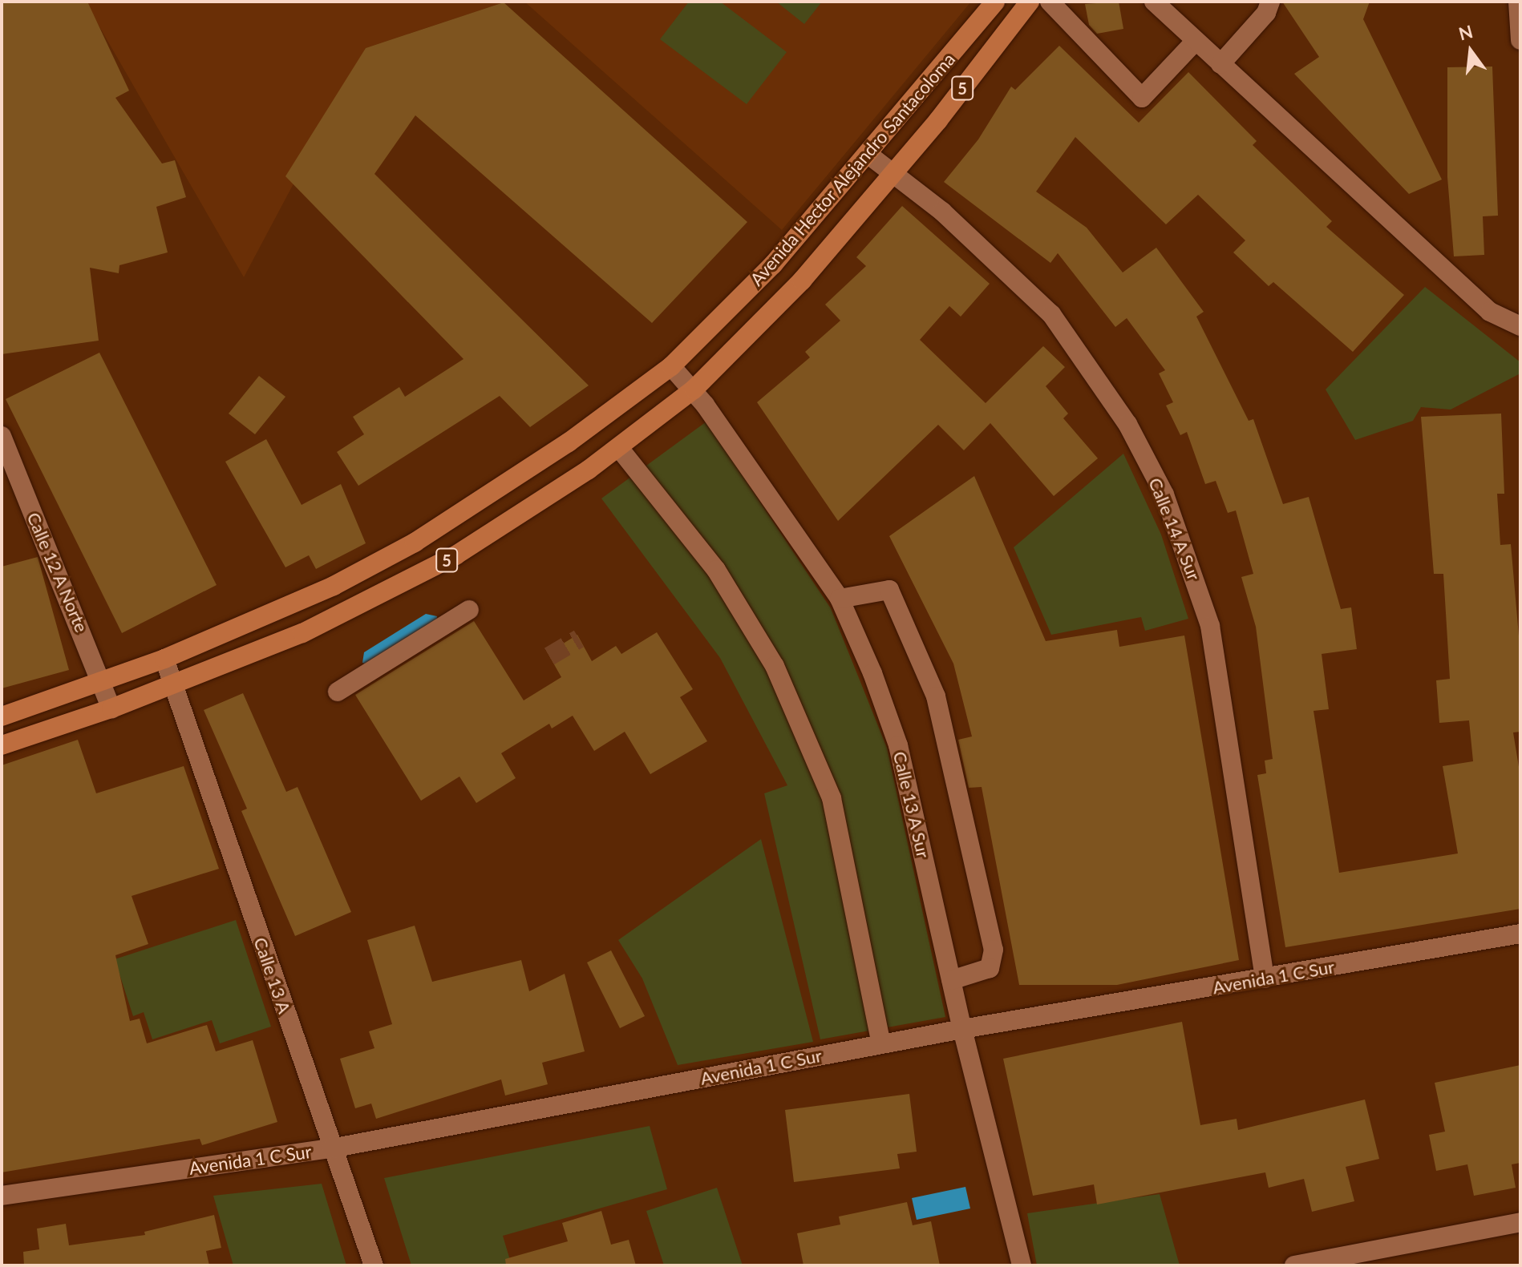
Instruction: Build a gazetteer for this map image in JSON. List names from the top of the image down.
{
  "streets": {
    "main road": ["5", "Avenida Hector Alejandro Santacoloma"],
    "street": [
      "Calle 14 A Sur",
      "Calle 12 A Norte",
      "Calle 13 A Sur",
      "Calle 13 A",
      "Avenida 1 C Sur"
    ]
  },
  "crossings": [
    ["Avenida Hector Alejandro Santacoloma", "Calle 14 A Sur"],
    ["Avenida Hector Alejandro Santacoloma", "Calle 12 A Norte"],
    ["Avenida Hector Alejandro Santacoloma", "Calle 13 A Sur"],
    ["Avenida Hector Alejandro Santacoloma", "Calle 13 A"],
    ["Calle 14 A Sur", "Avenida 1 C Sur"],
    ["Calle 13 A Sur", "Avenida 1 C Sur"],
    ["Calle 13 A", "Avenida 1 C Sur"]
  ],
  "north": "top"
}
